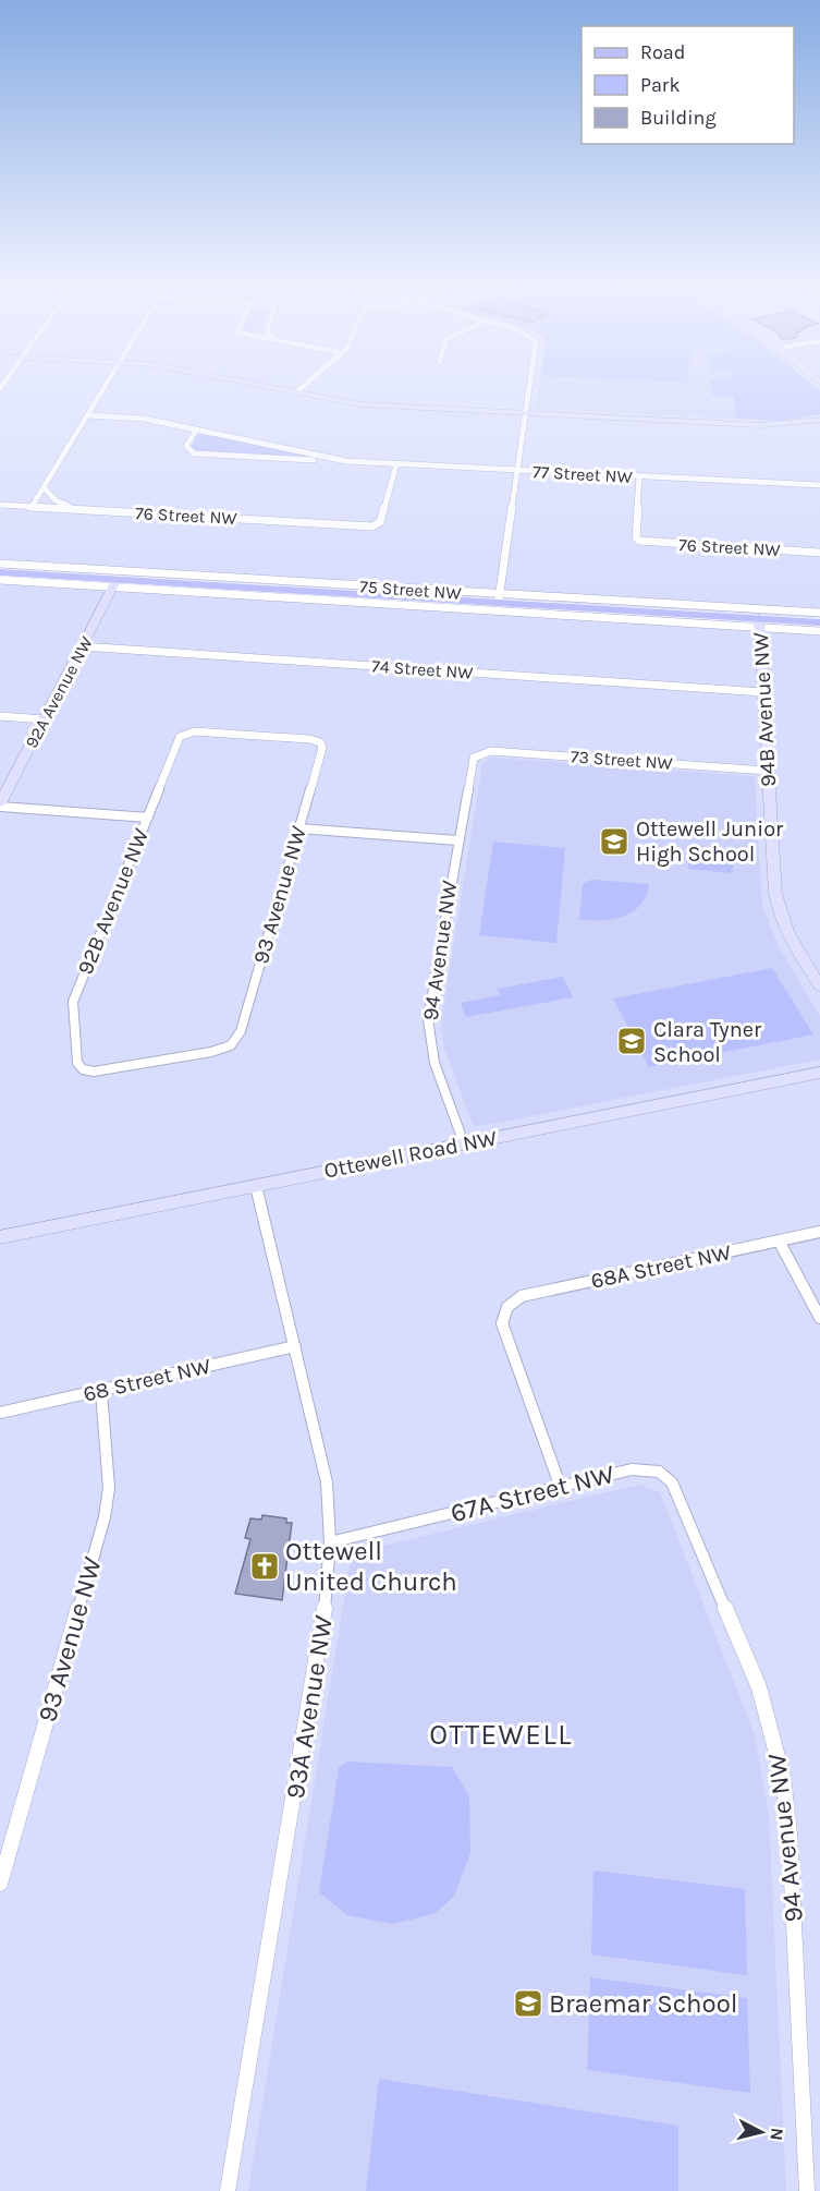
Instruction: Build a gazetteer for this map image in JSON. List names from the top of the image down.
{
  "streets": {
    "main road": ["75 Street NW"],
    "street": [
      "77 Street NW",
      "76 Street NW",
      "74 Street NW",
      "92A Avenue NW",
      "94B Avenue NW",
      "73 Street NW",
      "93 Avenue NW",
      "92B Avenue NW",
      "94 Avenue NW",
      "Ottewell Road NW",
      "68A Street NW",
      "68 Street NW",
      "67A Street NW",
      "93A Avenue NW"
    ]
  },
  "crossings": [
    ["77 Street NW", "76 Street NW"],
    ["75 Street NW", "92A Avenue NW"],
    ["75 Street NW", "94B Avenue NW"],
    ["74 Street NW", "92A Avenue NW"],
    ["74 Street NW", "94B Avenue NW"],
    ["94B Avenue NW", "73 Street NW"],
    ["73 Street NW", "94 Avenue NW"],
    ["93 Avenue NW", "92B Avenue NW"],
    ["93 Avenue NW", "68 Street NW"],
    ["94 Avenue NW", "Ottewell Road NW"],
    ["94 Avenue NW", "67A Street NW"],
    ["Ottewell Road NW", "93A Avenue NW"],
    ["68A Street NW", "67A Street NW"],
    ["68 Street NW", "93A Avenue NW"],
    ["67A Street NW", "93A Avenue NW"]
  ],
  "districts": ["OTTEWELL"],
  "places": {
    "school or university": ["Ottewell Junior High School", "Clara Tyner School", "Braemar School"],
    "church": ["Ottewell United Church"]
  },
  "legend": ["Road", "Park", "Building"],
  "north": "right"
}
